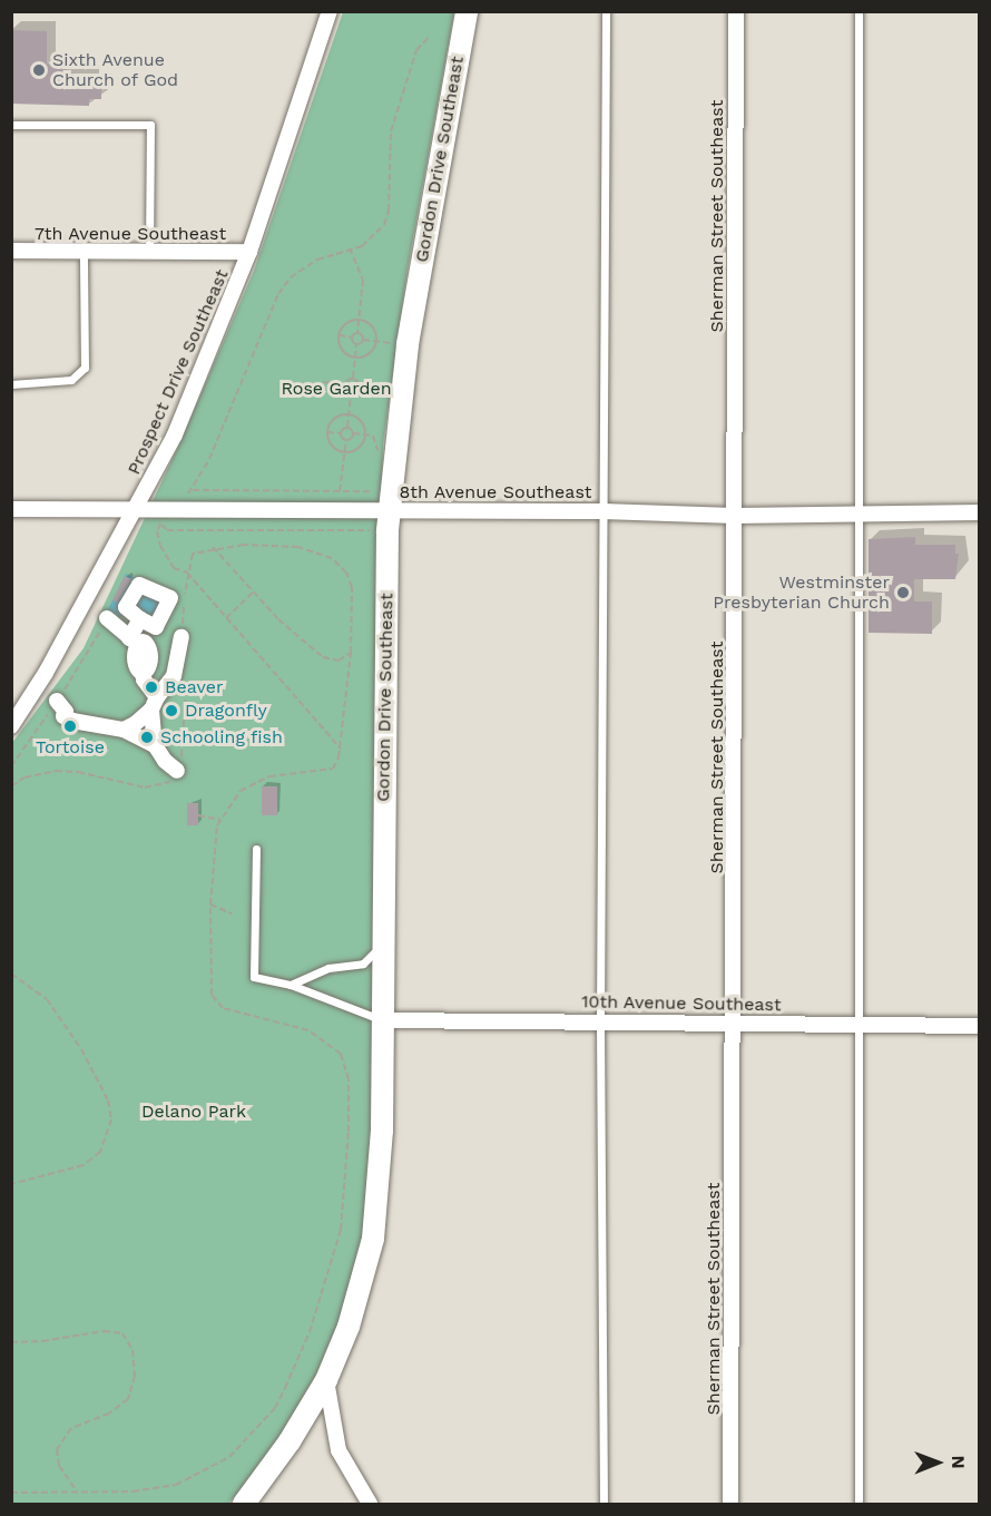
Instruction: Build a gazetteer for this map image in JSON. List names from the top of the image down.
{
  "streets": {
    "street": [
      "Gordon Drive Southeast",
      "Sherman Street Southeast",
      "7th Avenue Southeast",
      "Prospect Drive Southeast",
      "8th Avenue Southeast",
      "10th Avenue Southeast"
    ]
  },
  "crossings": [
    ["Gordon Drive Southeast", "8th Avenue Southeast"],
    ["Gordon Drive Southeast", "10th Avenue Southeast"],
    ["Sherman Street Southeast", "8th Avenue Southeast"],
    ["Sherman Street Southeast", "10th Avenue Southeast"],
    ["7th Avenue Southeast", "Prospect Drive Southeast"],
    ["Prospect Drive Southeast", "8th Avenue Southeast"]
  ],
  "parks": ["Rose Garden", "Delano Park"],
  "places": [
    "Sixth Avenue Church of God",
    "Westminster Presbyterian Church",
    "Beaver",
    "Dragonfly",
    "Tortoise",
    "Schooling fish"
  ],
  "north": "right"
}
